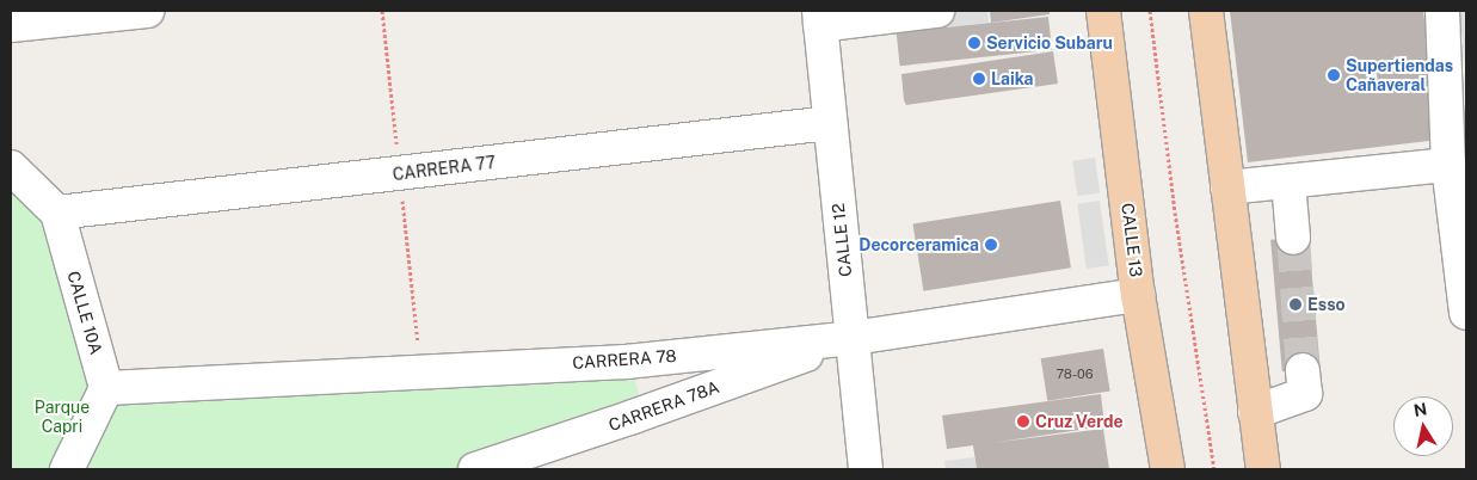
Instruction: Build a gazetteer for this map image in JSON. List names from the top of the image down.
{
  "streets": {
    "main road": ["CALLE 13"],
    "street": [
      "CARRERA 77",
      "CALLE 12",
      "CALLE 10A",
      "CARRERA 78",
      "CARRERA 78A"
    ]
  },
  "crossings": [
    ["CARRERA 77", "CALLE 12"],
    ["CARRERA 77", "CALLE 10A"],
    ["CALLE 12", "CARRERA 78"],
    ["CALLE 12", "CARRERA 78A"],
    ["CALLE 13", "CARRERA 78"],
    ["CALLE 10A", "CARRERA 78"],
    ["CARRERA 78", "CARRERA 78A"]
  ],
  "parks": ["Parque Capri"],
  "places": [
    "Servicio Subaru",
    "Supertiendas Cañaveral",
    "Laika",
    "Decorceramica",
    "Esso",
    "Cruz Verde"
  ],
  "house_numbers": ["78-06"],
  "north": "top"
}
